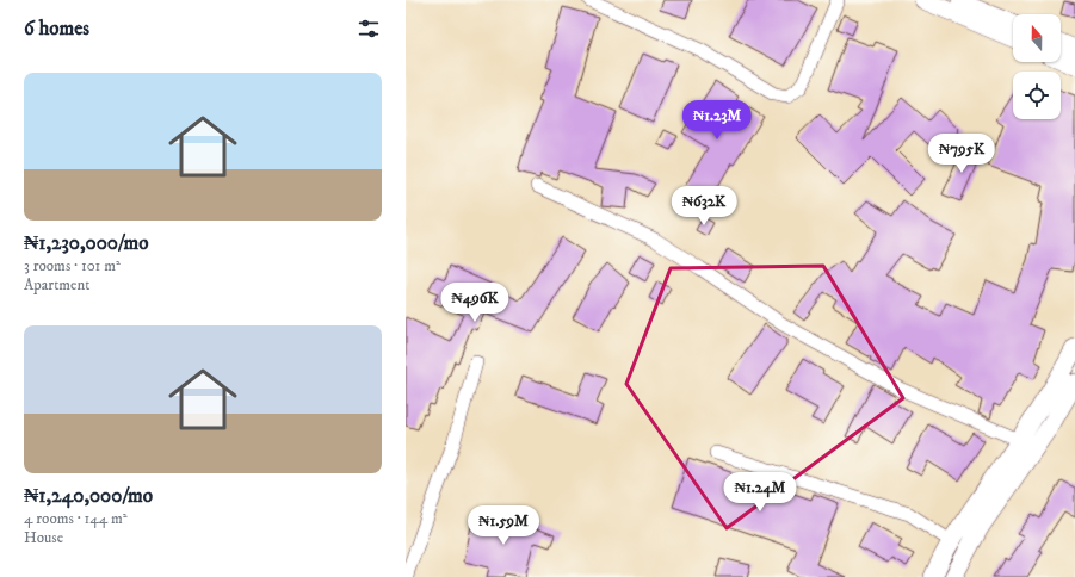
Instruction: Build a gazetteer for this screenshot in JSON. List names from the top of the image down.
{
  "north": "top",
  "page": {
    "heading": "6 homes",
    "list": [
      {
        "name": "₦1,230,000/mo",
        "note": "3 rooms · 101 m² · Apartment"
      },
      {
        "name": "₦1,240,000/mo",
        "note": "4 rooms · 144 m² · House"
      }
    ],
    "price": [
      "₦1.23M",
      "₦795K",
      "₦632K",
      "₦496K",
      "₦1.24M",
      "₦1.59M"
    ]
  }
}
